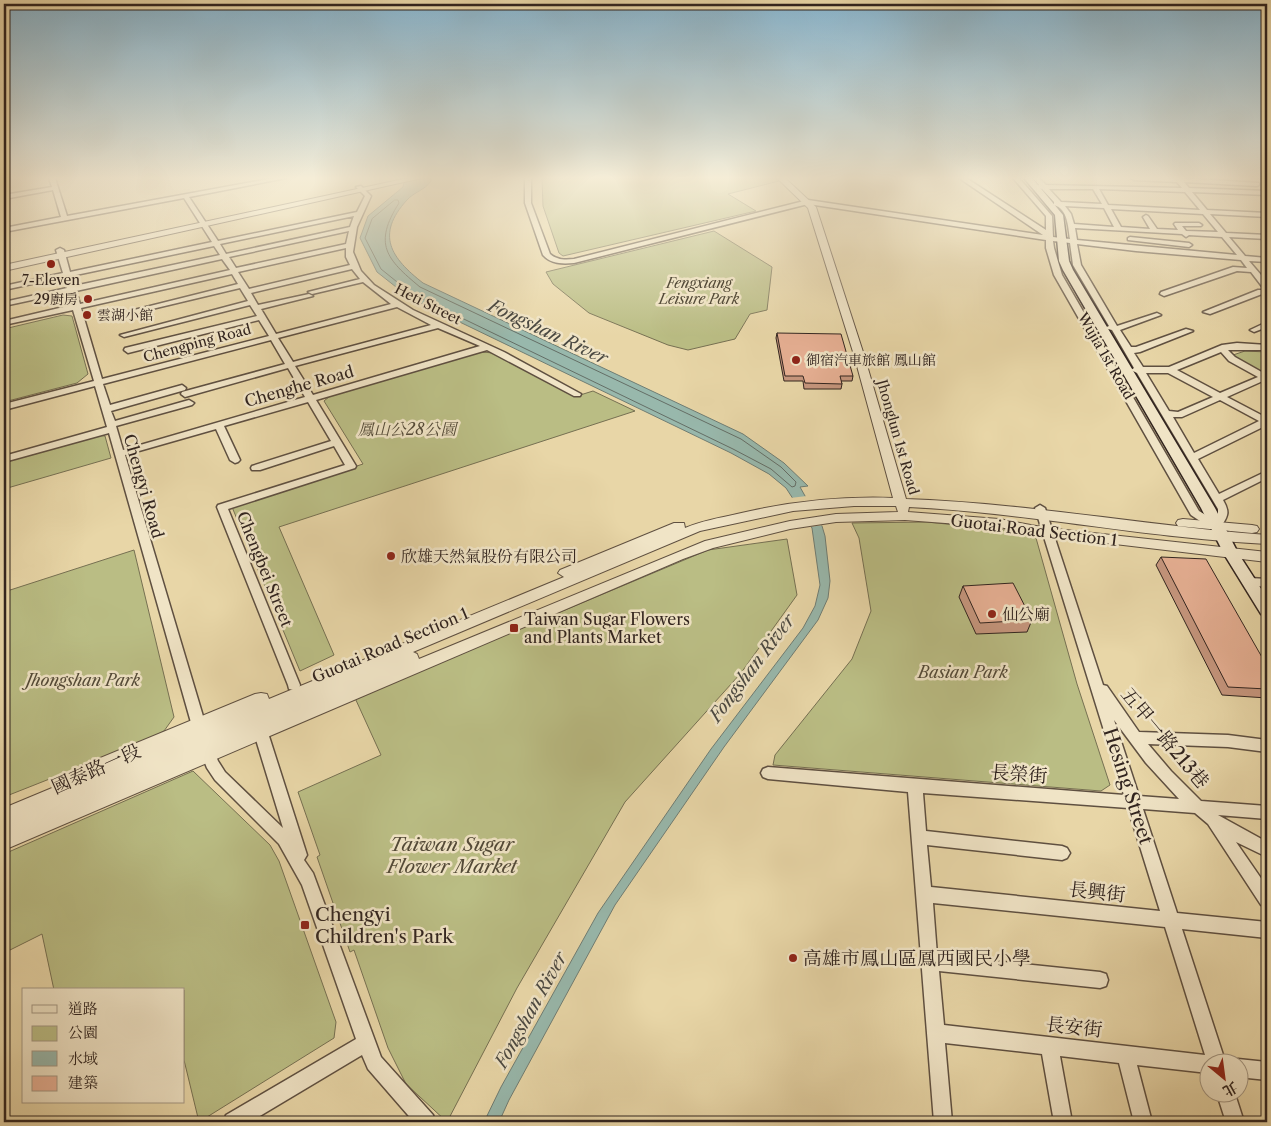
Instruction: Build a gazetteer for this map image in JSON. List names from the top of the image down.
{
  "streets": {
    "main road": ["Wujia 1st Road"],
    "street": [
      "Heti Street",
      "Chengping Road",
      "Chenghe Road",
      "Jhonglun 1st Road",
      "Chengyi Road",
      "Guotai Road Section 1",
      "Chengbei Street",
      "五甲一路213巷",
      "國泰路一段",
      "長榮街",
      "Hesing Street",
      "長興街",
      "長安街"
    ]
  },
  "crossings": [
    ["Heti Street", "Chengping Road"],
    ["Heti Street", "Chenghe Road"],
    ["Chengping Road", "Chengyi Road"],
    ["Wujia 1st Road", "Guotai Road Section 1"],
    ["Chenghe Road", "Chengyi Road"],
    ["Jhonglun 1st Road", "Guotai Road Section 1"],
    ["Chengyi Road", "Guotai Road Section 1"],
    ["Chengyi Road", "國泰路一段"],
    ["Guotai Road Section 1", "Chengbei Street"],
    ["Guotai Road Section 1", "國泰路一段"],
    ["Guotai Road Section 1", "Hesing Street"],
    ["五甲一路213巷", "長榮街"],
    ["五甲一路213巷", "Hesing Street"],
    ["長榮街", "Hesing Street"],
    ["Hesing Street", "長興街"]
  ],
  "water": ["Fongshan River"],
  "parks": [
    "Fengxiang Leisure Park",
    "鳳山公28公園",
    "Basian Park",
    "Jhongshan Park",
    "Taiwan Sugar Flower Market"
  ],
  "places": {
    "other": [
      "7-Eleven",
      "29廚房",
      "雲湖小館",
      "御宿汽車旅館 鳳山館",
      "欣雄天然氣股份有限公司",
      "仙公廟",
      "高雄市鳳山區鳳西國民小學"
    ],
    "transit": ["Taiwan Sugar Flowers and Plants Market", "Chengyi Children's Park"]
  },
  "legend": [
    "道路",
    "公園",
    "水域",
    "建築"
  ],
  "north": "bottom right"
}
